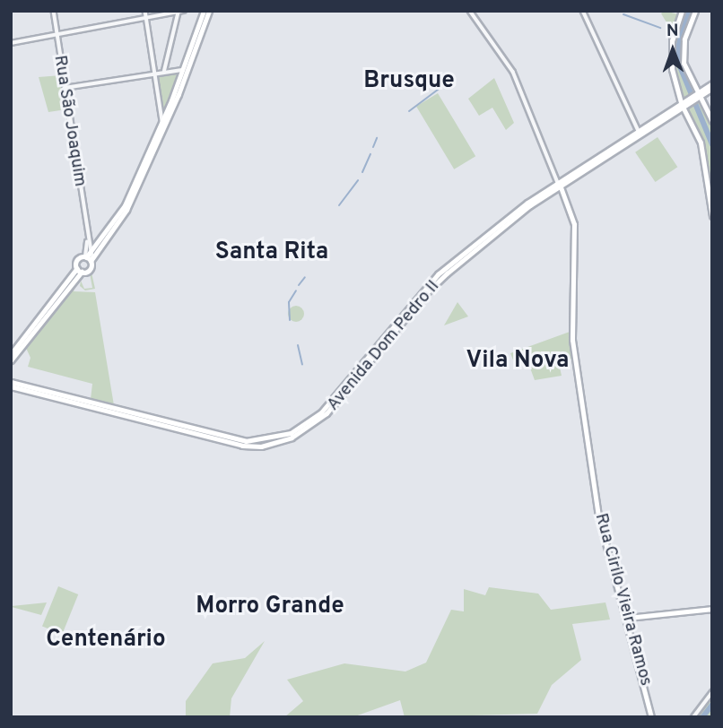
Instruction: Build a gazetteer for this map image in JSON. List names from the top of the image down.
{
  "streets": {
    "main road": ["Avenida Dom Pedro II", "Rua Cirilo Vieira Ramos"],
    "street": ["Rua São Joaquim"]
  },
  "crossings": [
    ["Avenida Dom Pedro II", "Rua Cirilo Vieira Ramos"]
  ],
  "districts": [
    "Brusque",
    "Santa Rita",
    "Vila Nova",
    "Morro Grande",
    "Centenário"
  ],
  "north": "top"
}
